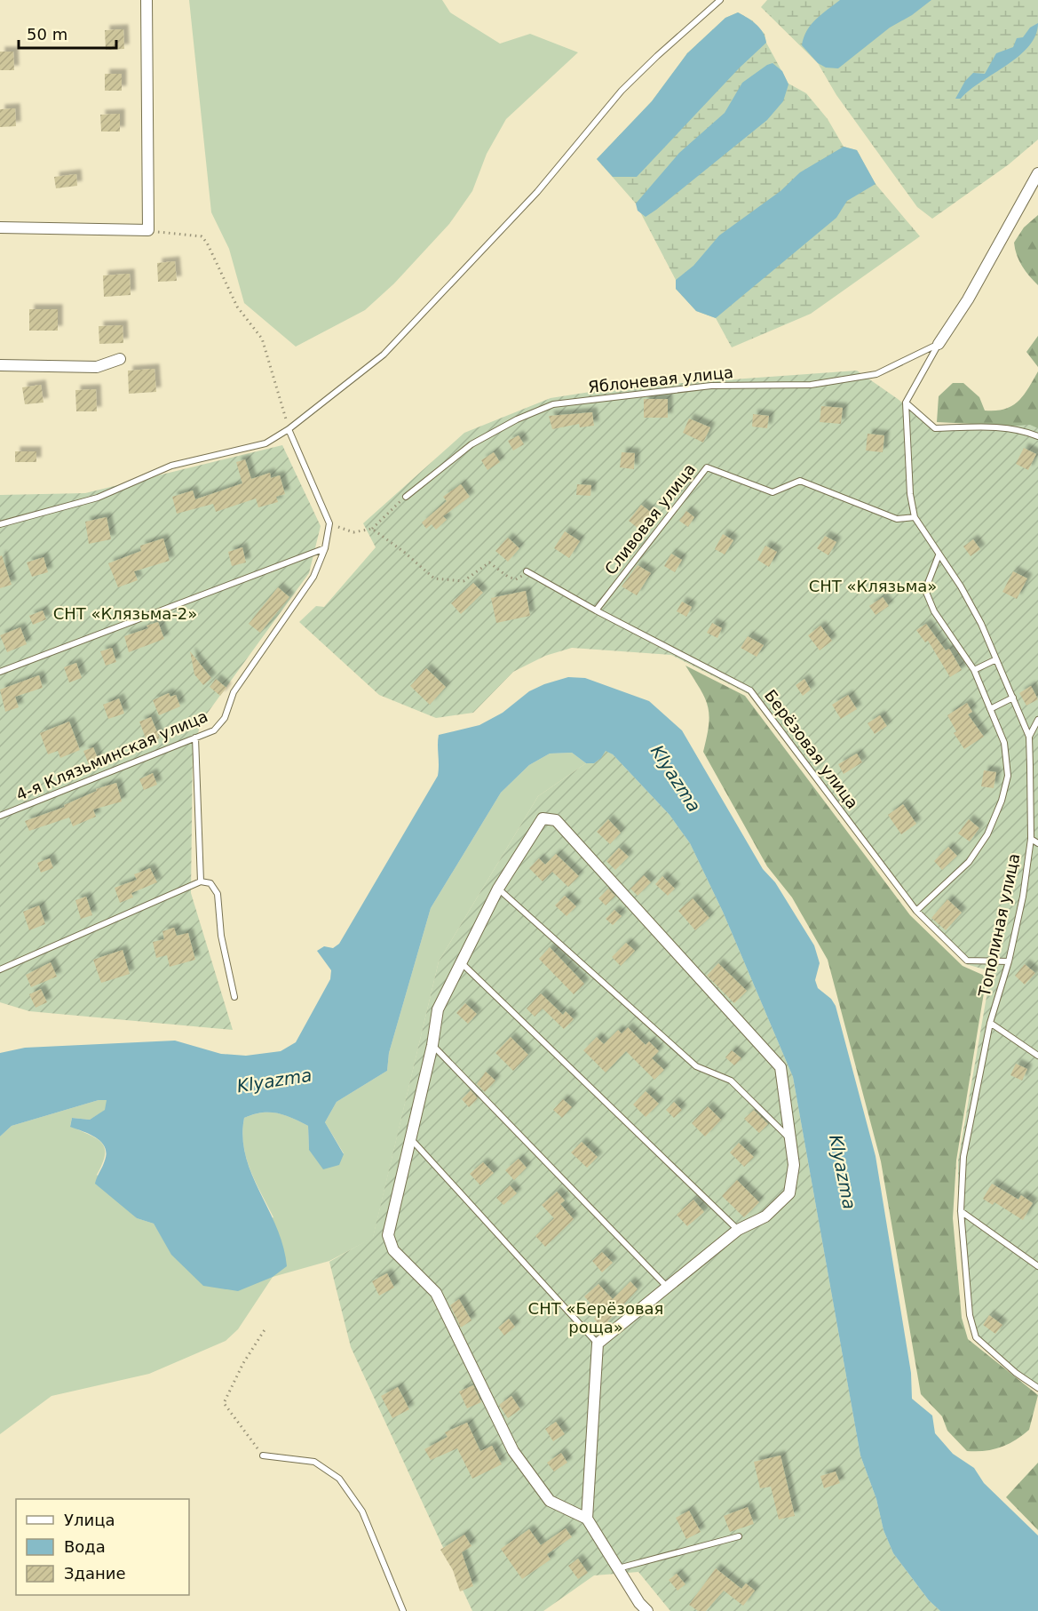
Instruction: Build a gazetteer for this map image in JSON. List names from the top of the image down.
{
  "streets": {
    "lane": [
      "Яблоневая улица",
      "Сливовая улица",
      "Берёзовая улица",
      "4-я Клязьминская улица",
      "Тополиная улица"
    ]
  },
  "crossings": [
    ["Сливовая улица", "Берёзовая улица"],
    ["Сливовая улица", "Тополиная улица"],
    ["Берёзовая улица", "Тополиная улица"]
  ],
  "water": ["Klyazma"],
  "parks": ["СНТ «Клязьма»", "СНТ «Клязьма-2»", "СНТ «Берёзовая роща»"],
  "legend": ["Улица", "Вода", "Здание"],
  "scale_bar": "50 m"
}
